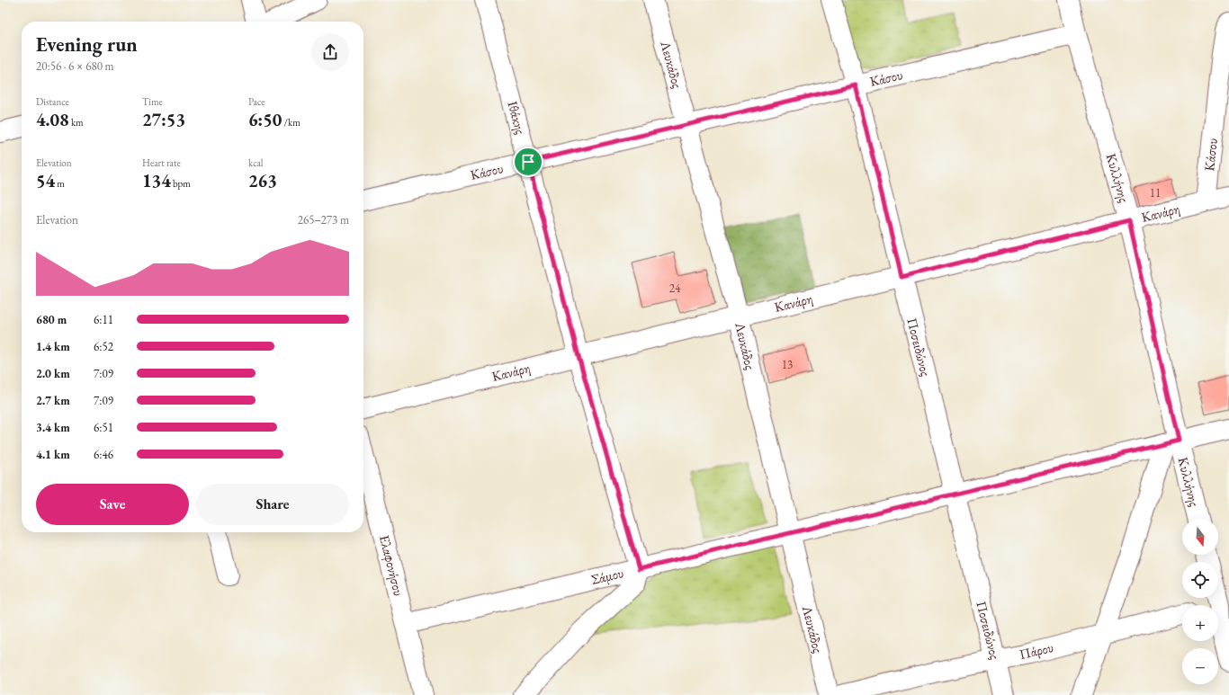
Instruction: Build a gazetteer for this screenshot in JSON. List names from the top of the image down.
{
  "streets": {
    "street": [
      "Λευκάδος",
      "Κάσου",
      "Ιθάκης",
      "Κυλλήνης",
      "Κανάρη",
      "Ποσειδώνος",
      "Ελαφονήσου",
      "Σάμου",
      "Πάρου"
    ]
  },
  "crossings": [
    ["Λευκάδος", "Κάσου"],
    ["Λευκάδος", "Κανάρη"],
    ["Λευκάδος", "Σάμου"],
    ["Κάσου", "Ιθάκης"],
    ["Κάσου", "Κυλλήνης"],
    ["Κάσου", "Κανάρη"],
    ["Κάσου", "Ποσειδώνος"],
    ["Ιθάκης", "Κανάρη"],
    ["Ιθάκης", "Σάμου"],
    ["Κυλλήνης", "Κανάρη"],
    ["Κυλλήνης", "Σάμου"],
    ["Κανάρη", "Ποσειδώνος"],
    ["Ποσειδώνος", "Σάμου"],
    ["Ποσειδώνος", "Πάρου"],
    ["Ελαφονήσου", "Σάμου"]
  ],
  "house_numbers": ["11", "24", "13"],
  "north": "bottom",
  "page": {
    "heading": ["Evening run", "20:56 · 6 × 680 m"],
    "stats": [
      ["Distance", "4.08 km"],
      ["Time", "27:53"],
      ["Pace", "6:50 /km"],
      ["Elevation", "54 m"],
      ["Heart rate", "134 bpm"],
      ["kcal", "263"]
    ],
    "chart": ["Elevation", "265–273 m"],
    "list": [
      {
        "name": "680 m",
        "note": "6:11"
      },
      {
        "name": "1.4 km",
        "note": "6:52"
      },
      {
        "name": "2.0 km",
        "note": "7:09"
      },
      {
        "name": "2.7 km",
        "note": "7:09"
      },
      {
        "name": "3.4 km",
        "note": "6:51"
      },
      {
        "name": "4.1 km",
        "note": "6:46"
      }
    ],
    "buttons": ["Save", "Share"],
    "map_buttons": ["+", "−"]
  }
}
